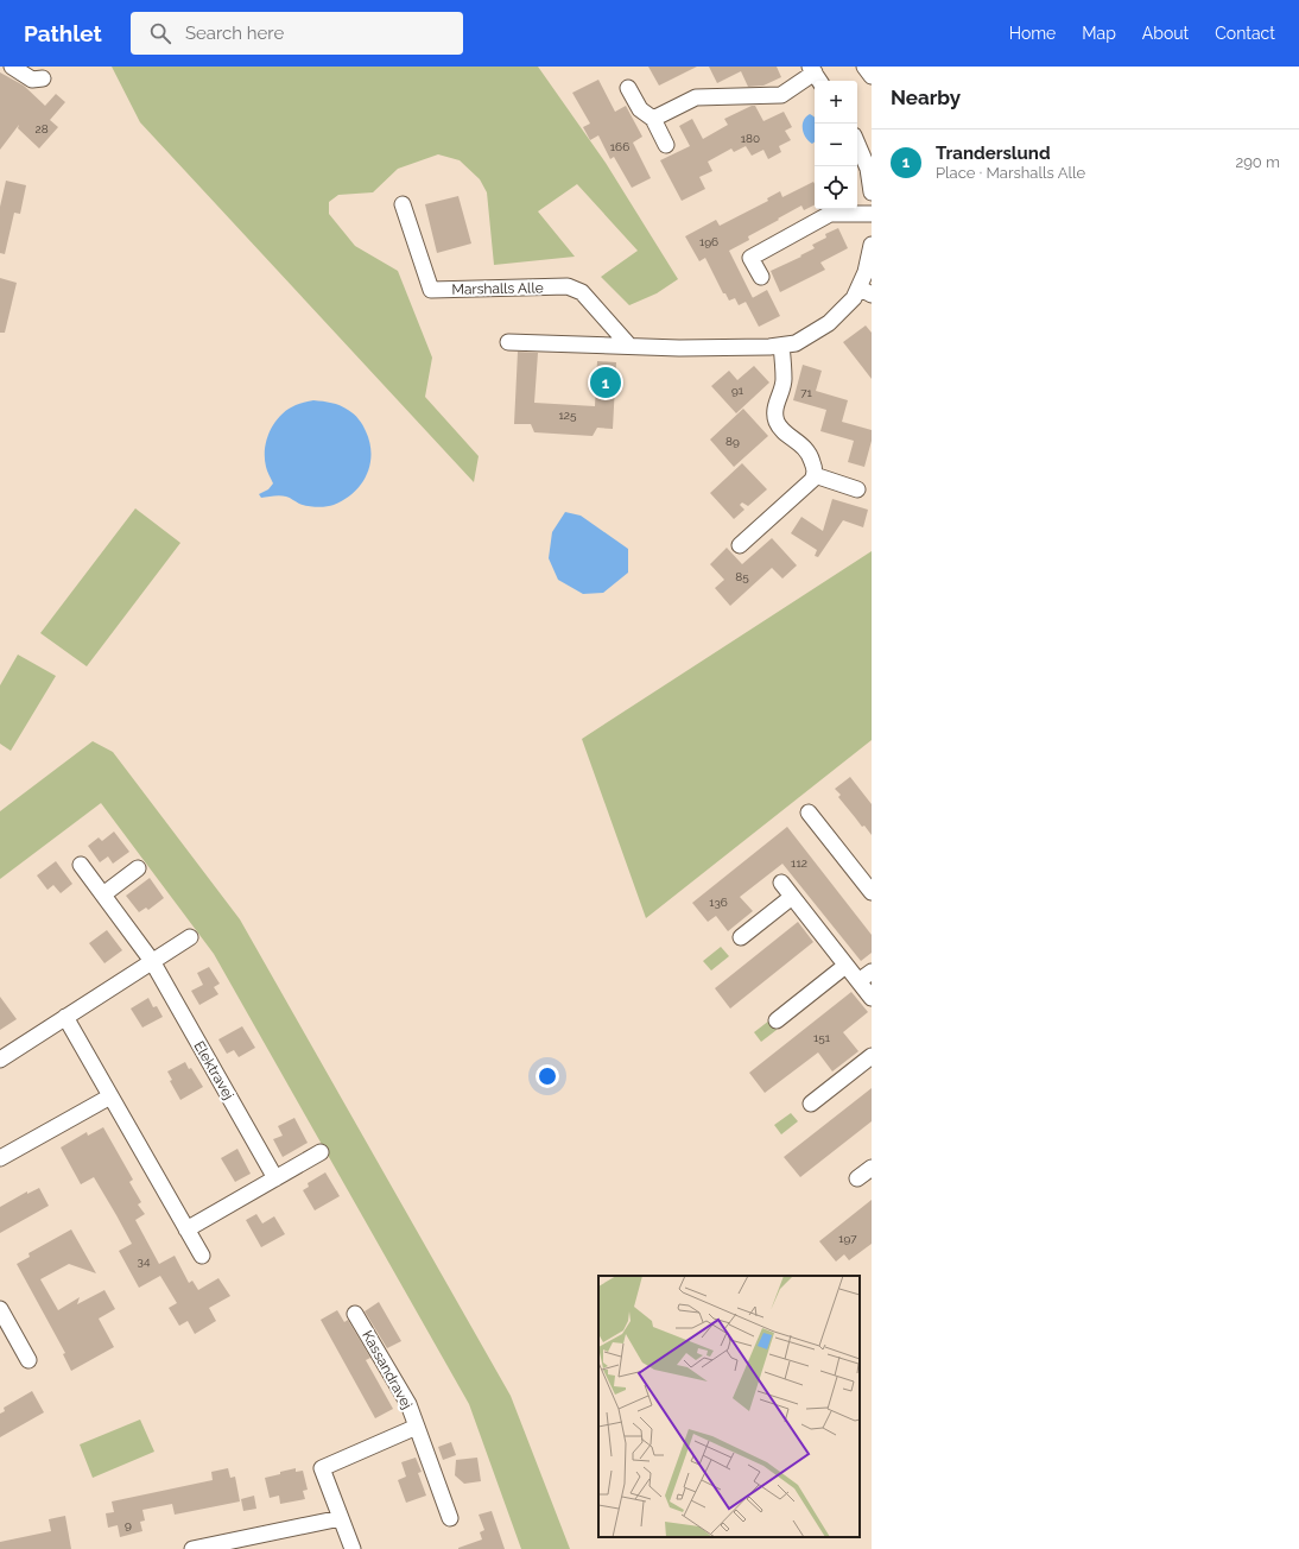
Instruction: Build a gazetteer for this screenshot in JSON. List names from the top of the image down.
{
  "streets": {
    "street": ["Marshalls Alle", "Elektravej", "Kassandravej"]
  },
  "house_numbers": [
    "28",
    "180",
    "166",
    "196",
    "91",
    "71",
    "125",
    "89",
    "85",
    "112",
    "136",
    "151",
    "197",
    "34",
    "9"
  ],
  "page": {
    "header": "Pathlet",
    "search": "Search here",
    "nav": [
      "Home",
      "Map",
      "About",
      "Contact"
    ],
    "heading": "Nearby",
    "map_buttons": ["+", "−"],
    "list": [
      {
        "mark": "1",
        "name": "Tranderslund",
        "note": "Place · Marshalls Alle",
        "value": "290 m"
      }
    ],
    "pins": "1"
  }
}
